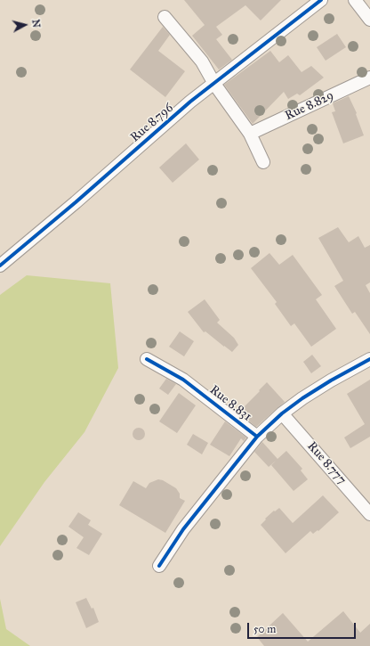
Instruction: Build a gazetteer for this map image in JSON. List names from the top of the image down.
{
  "streets": {
    "street": [
      "Rue 8.829",
      "Rue 8.796",
      "Rue 8.831",
      "Rue 8.777"
    ]
  },
  "crossings": [
    ["Rue 8.831", "Rue 8.777"]
  ],
  "scale_bar": "50 m",
  "north": "right"
}
